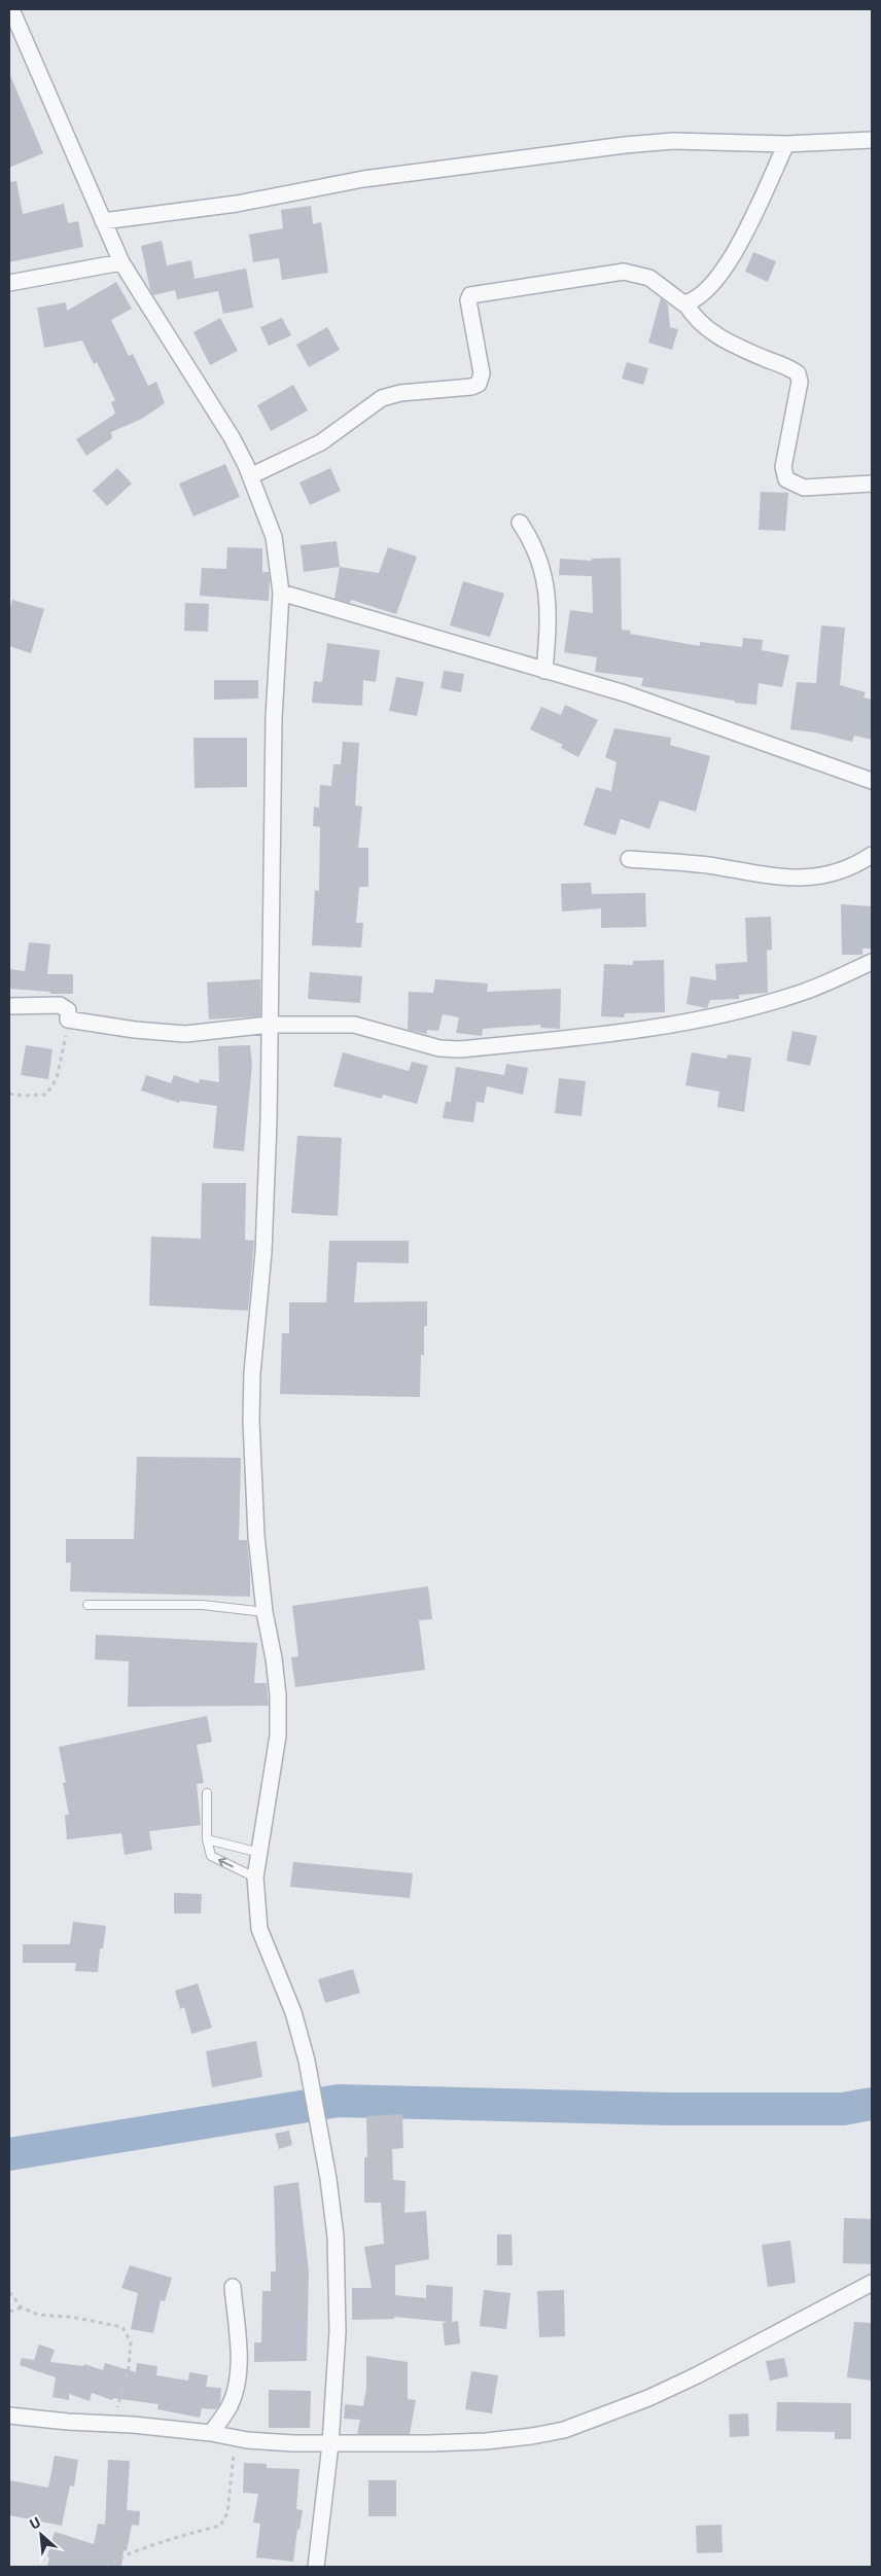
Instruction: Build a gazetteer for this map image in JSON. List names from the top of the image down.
{
  "north": "top left"
}
